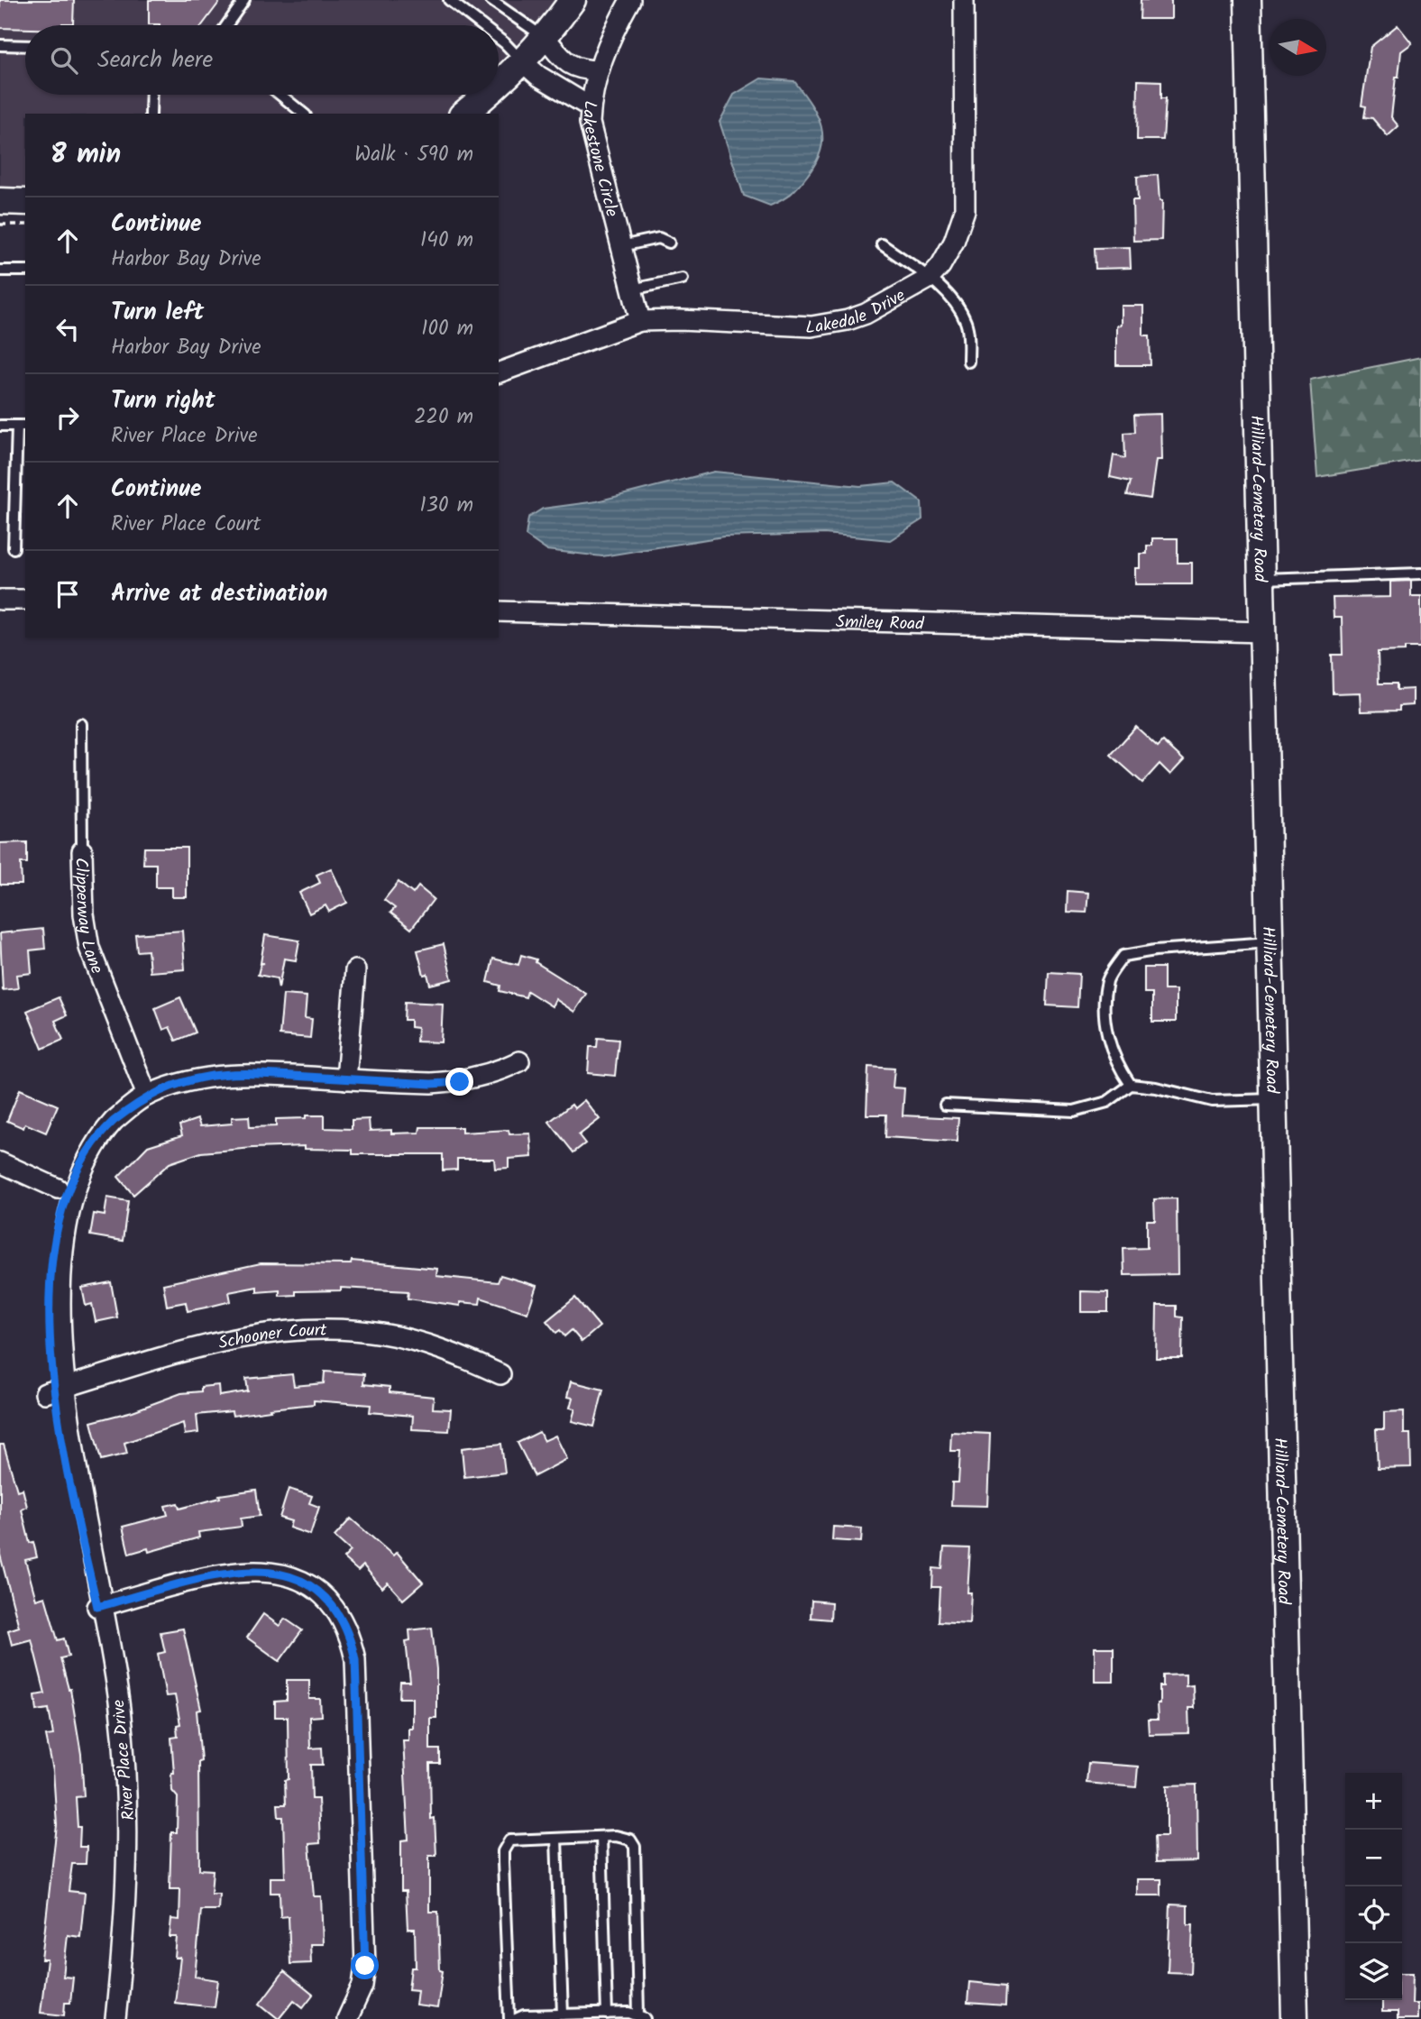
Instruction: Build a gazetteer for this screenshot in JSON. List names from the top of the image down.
{
  "streets": {
    "main road": ["Hilliard-Cemetery Road"],
    "street": [
      "Lakestone Circle",
      "Lakedale Drive",
      "Smiley Road",
      "Clipperway Lane",
      "Schooner Court",
      "River Place Drive"
    ]
  },
  "crossings": [
    ["Lakestone Circle", "Lakedale Drive"],
    ["Hilliard-Cemetery Road", "Smiley Road"]
  ],
  "north": "right",
  "page": {
    "search": "Search here",
    "heading": ["8 min", "Walk · 590 m"],
    "list": [
      ["Continue", "Harbor Bay Drive", "140 m"],
      ["Turn left", "Harbor Bay Drive", "100 m"],
      ["Turn right", "River Place Drive", "220 m"],
      ["Continue", "River Place Court", "130 m"],
      "Arrive at destination"
    ],
    "map_buttons": ["+", "−"]
  }
}
